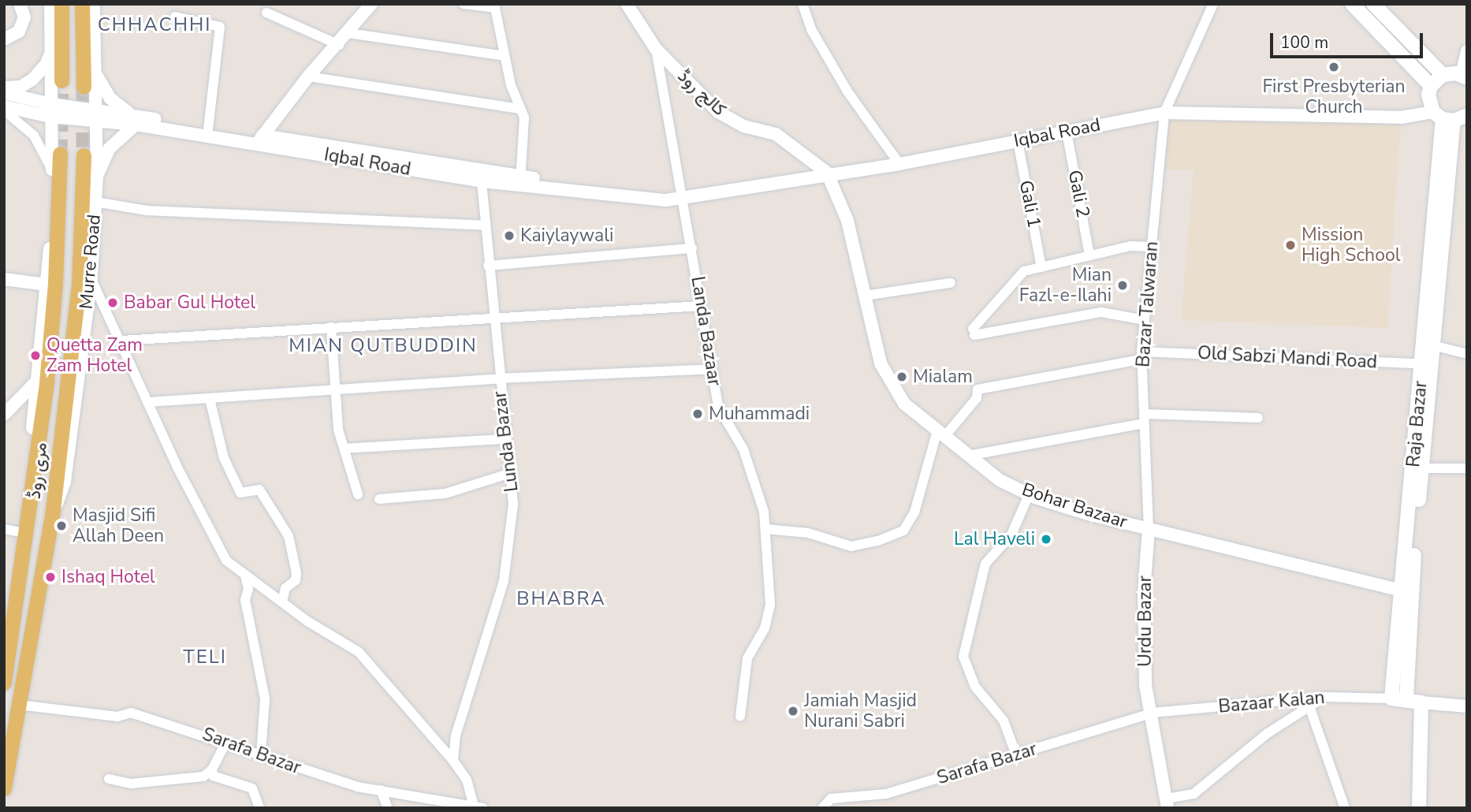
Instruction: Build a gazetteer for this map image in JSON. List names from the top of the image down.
{
  "streets": {
    "main road": ["Raja Bazar", "مری روڈ"],
    "street": [
      "کالج روڈ",
      "Iqbal Road",
      "Gali 2",
      "Gali 1",
      "Murre Road",
      "Bazar Talwaran",
      "Landa Bazaar",
      "Old Sabzi Mandi Road",
      "Lunda Bazar",
      "Bohar Bazaar",
      "Urdu Bazar",
      "Bazaar Kalan",
      "Sarafa Bazar"
    ]
  },
  "crossings": [
    ["کالج روڈ", "Iqbal Road"],
    ["کالج روڈ", "Landa Bazaar"],
    ["کالج روڈ", "Bohar Bazaar"],
    ["Iqbal Road", "Gali 2"],
    ["Iqbal Road", "Gali 1"],
    ["Iqbal Road", "Murre Road"],
    ["Iqbal Road", "Bazar Talwaran"],
    ["Iqbal Road", "Landa Bazaar"],
    ["Iqbal Road", "Raja Bazar"],
    ["Iqbal Road", "Lunda Bazar"],
    ["Iqbal Road", "Bohar Bazaar"],
    ["Murre Road", "مری روڈ"],
    ["Bazar Talwaran", "Old Sabzi Mandi Road"],
    ["Bazar Talwaran", "Bohar Bazaar"],
    ["Bazar Talwaran", "Urdu Bazar"],
    ["Old Sabzi Mandi Road", "Raja Bazar"],
    ["Old Sabzi Mandi Road", "Bohar Bazaar"],
    ["Raja Bazar", "Bohar Bazaar"],
    ["Raja Bazar", "Bazaar Kalan"],
    ["مری روڈ", "Sarafa Bazar"],
    ["Bohar Bazaar", "Urdu Bazar"],
    ["Urdu Bazar", "Bazaar Kalan"],
    ["Urdu Bazar", "Sarafa Bazar"],
    ["Bazaar Kalan", "Sarafa Bazar"]
  ],
  "districts": [
    "CHHACHHI",
    "MIAN QUTBUDDIN",
    "BHABRA",
    "TELI"
  ],
  "places": [
    "First Presbyterian Church",
    "Kaiylaywali",
    "Mission High School",
    "Mian Fazl-e-Ilahi",
    "Babar Gul Hotel",
    "Quetta Zam Zam Hotel",
    "Mialam",
    "Muhammadi",
    "Masjid Sifi Allah Deen",
    "Lal Haveli",
    "Ishaq Hotel",
    "Jamiah Masjid Nurani Sabri"
  ],
  "scale_bar": "100 m"
}
